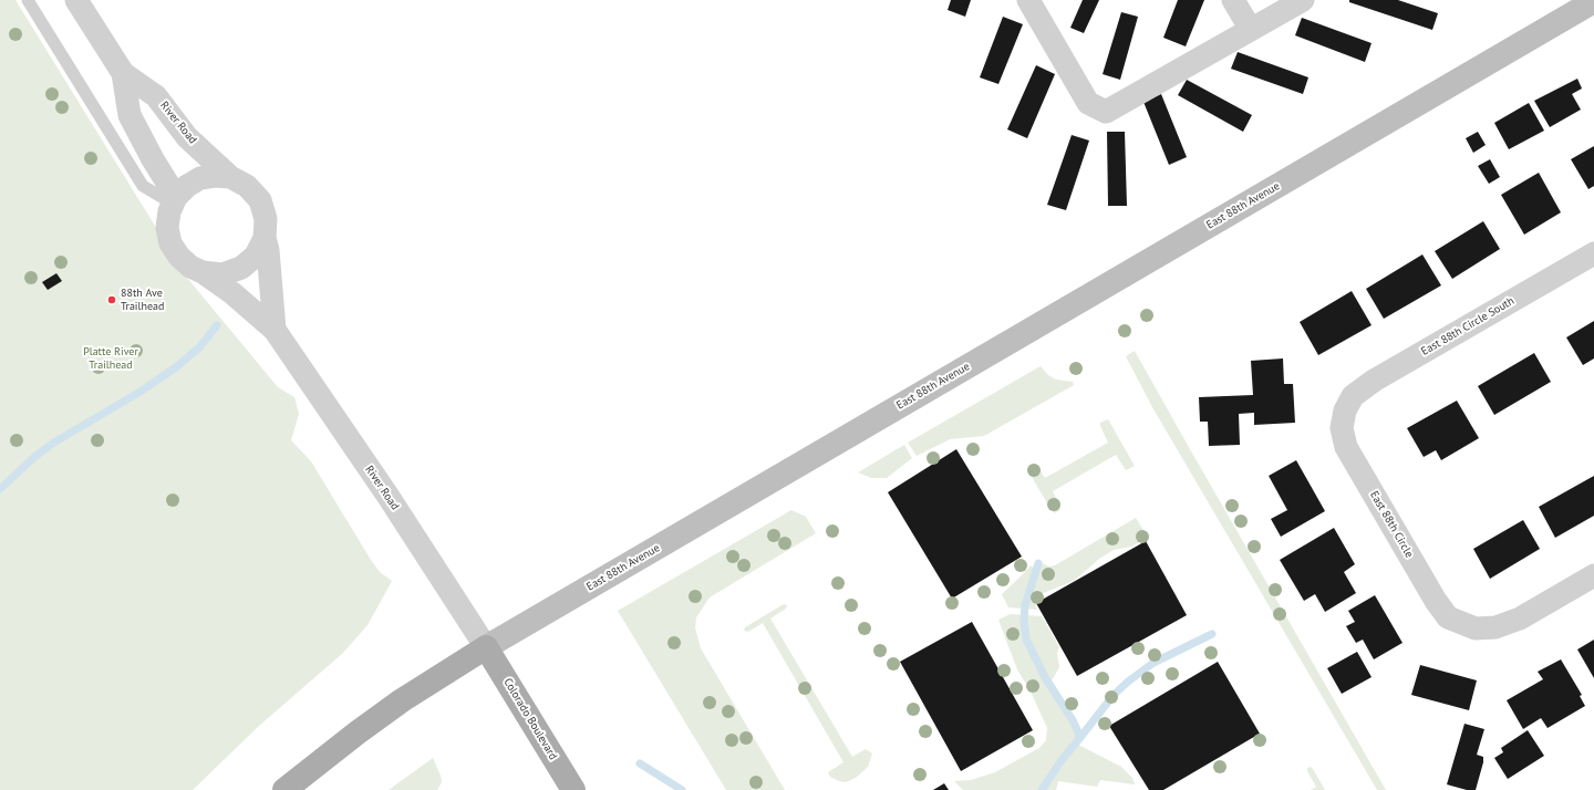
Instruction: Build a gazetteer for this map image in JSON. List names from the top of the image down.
{
  "streets": {
    "main road": ["East 88th Avenue", "Colorado Boulevard"],
    "street": ["River Road", "East 88th Circle South", "East 88th Circle"]
  },
  "crossings": [
    ["River Road", "East 88th Avenue"],
    ["River Road", "Colorado Boulevard"],
    ["East 88th Avenue", "Colorado Boulevard"],
    ["East 88th Circle South", "East 88th Circle"]
  ],
  "parks": ["Platte River Trailhead"],
  "places": ["88th Ave Trailhead"]
}
